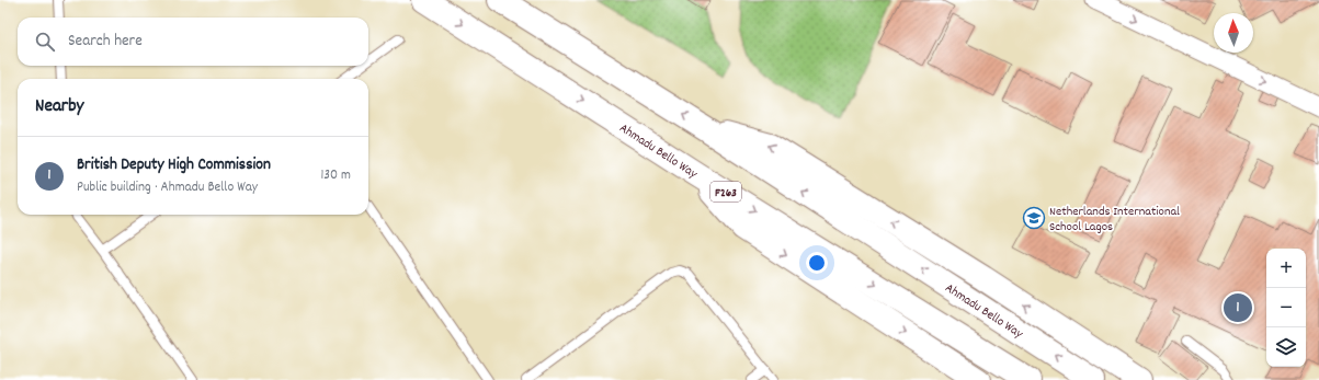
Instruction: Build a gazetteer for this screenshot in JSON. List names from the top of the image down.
{
  "streets": {
    "highway": ["Ahmadu Bello Way", "F263"]
  },
  "places": {
    "school or university": ["Netherlands International School Lagos"]
  },
  "north": "top",
  "page": {
    "search": "Search here",
    "heading": "Nearby",
    "list": [
      {
        "mark": "1",
        "name": "British Deputy High Commission",
        "note": "Public building · Ahmadu Bello Way",
        "value": "130 m"
      }
    ],
    "map_buttons": ["+", "−"],
    "pins": "1"
  }
}
